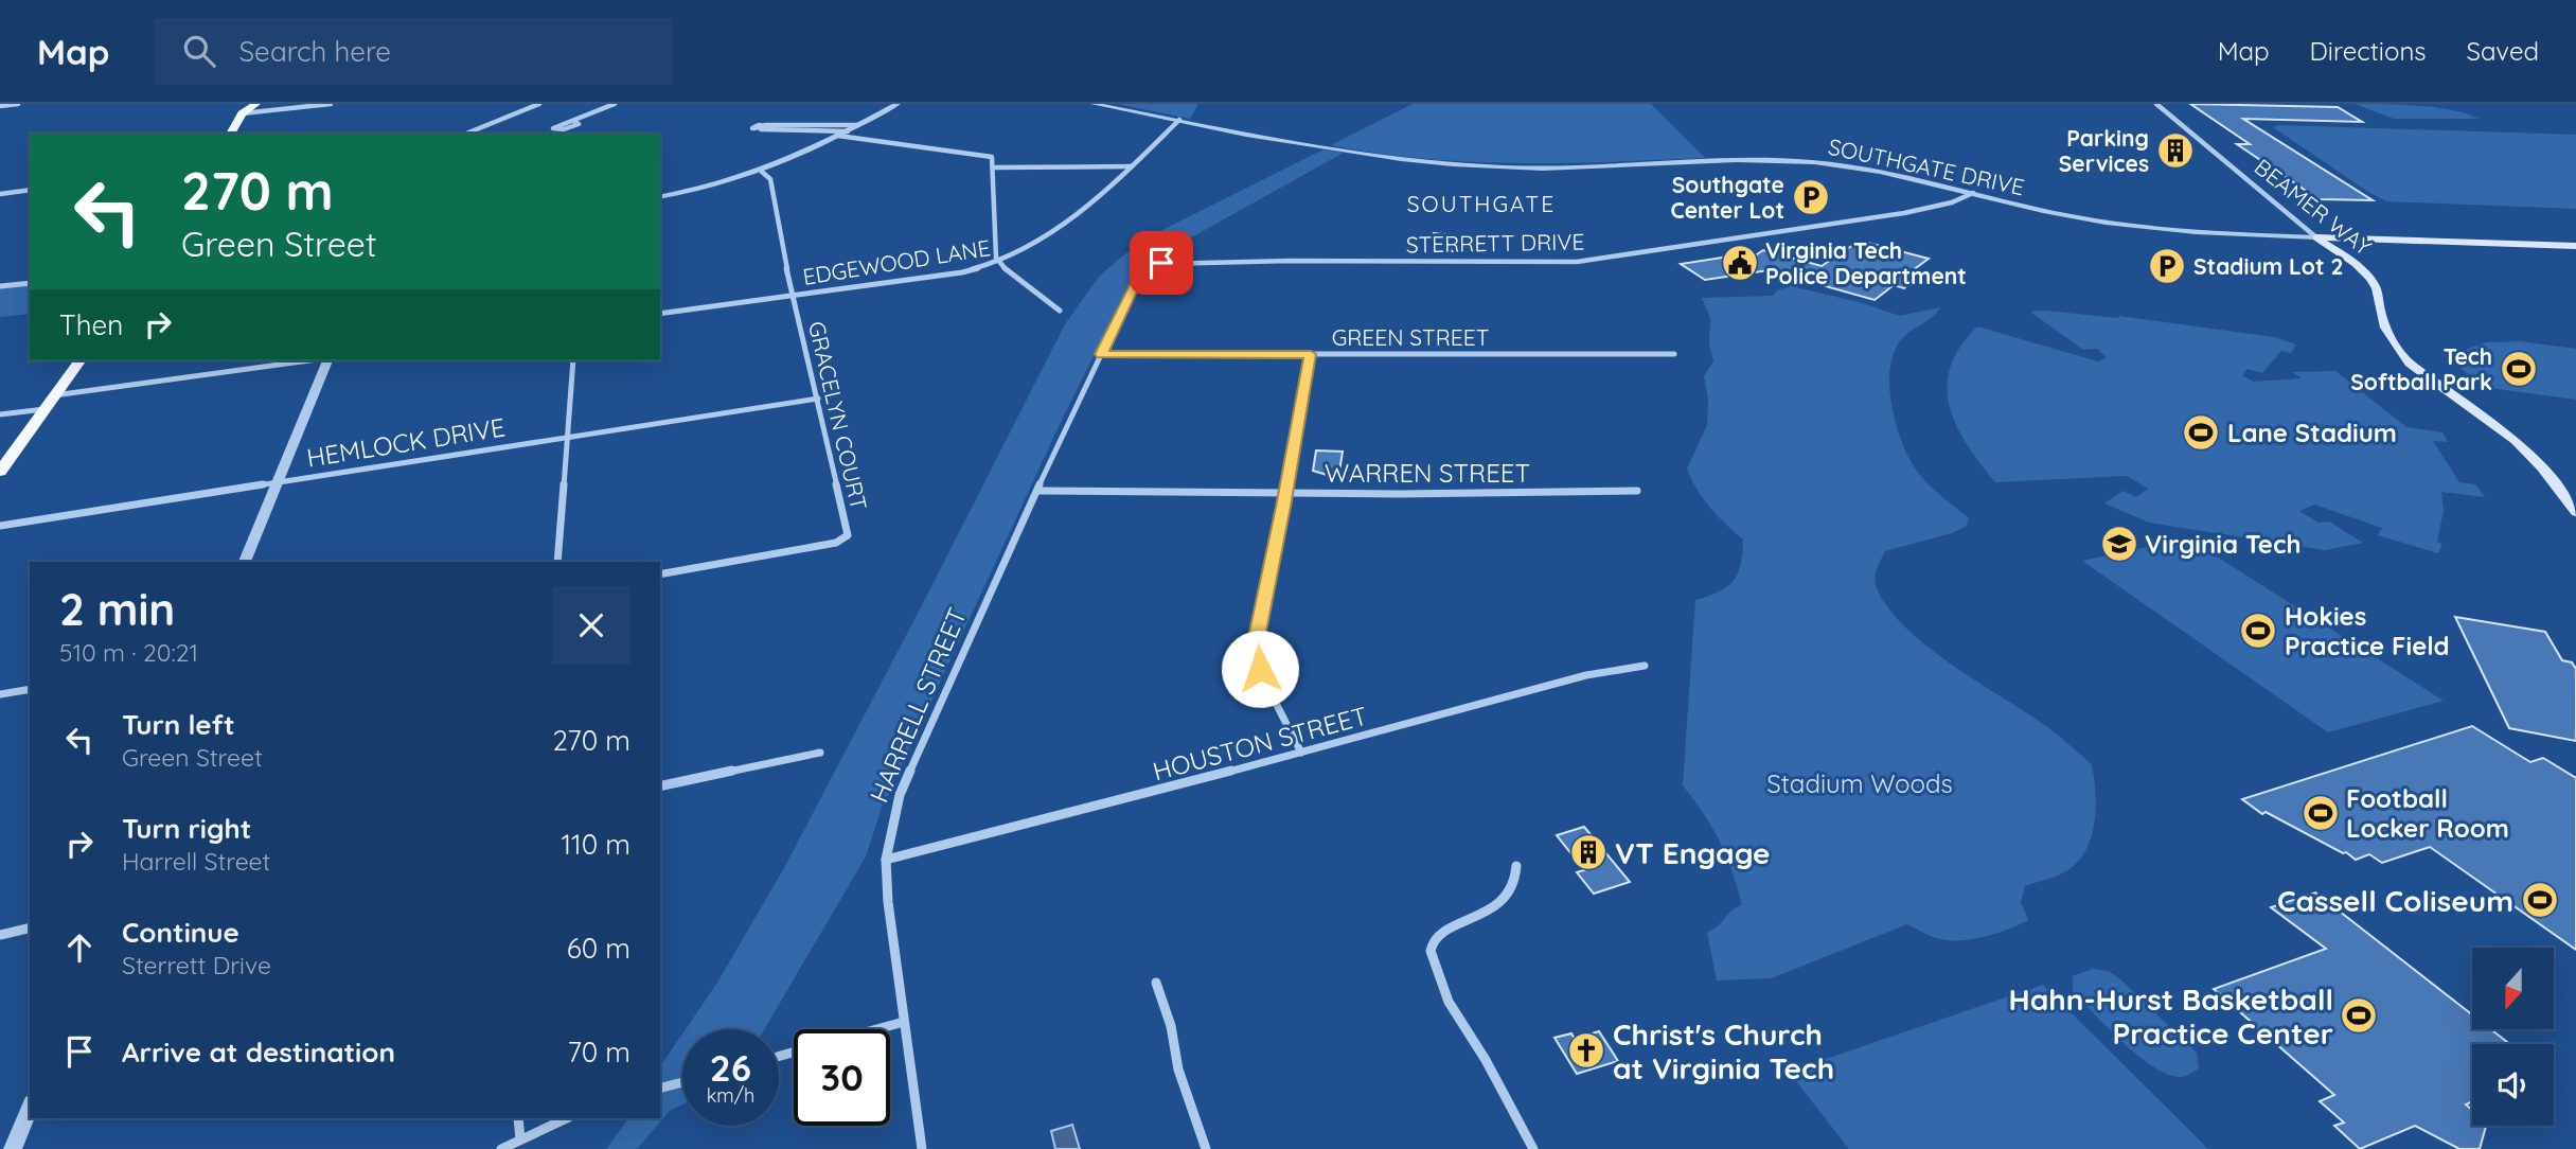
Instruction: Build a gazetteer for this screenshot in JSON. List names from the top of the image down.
{
  "streets": {
    "main road": ["SOUTHGATE DRIVE", "BEAMER WAY"],
    "street": [
      "STERRETT DRIVE",
      "EDGEWOOD LANE",
      "GREEN STREET",
      "GRACELYN COURT",
      "HEMLOCK DRIVE",
      "WARREN STREET",
      "HARRELL STREET",
      "HOUSTON STREET"
    ]
  },
  "crossings": [
    ["SOUTHGATE DRIVE", "BEAMER WAY"],
    ["SOUTHGATE DRIVE", "STERRETT DRIVE"],
    ["SOUTHGATE DRIVE", "EDGEWOOD LANE"],
    ["STERRETT DRIVE", "HARRELL STREET"],
    ["EDGEWOOD LANE", "GRACELYN COURT"],
    ["GREEN STREET", "HARRELL STREET"],
    ["GRACELYN COURT", "HEMLOCK DRIVE"],
    ["WARREN STREET", "HARRELL STREET"],
    ["HARRELL STREET", "HOUSTON STREET"]
  ],
  "districts": ["SOUTHGATE"],
  "parks": ["Stadium Woods"],
  "places": {
    "building": ["Parking Services", "VT Engage"],
    "parking": ["Southgate Center Lot", "Stadium Lot 2"],
    "public building": ["Virginia Tech Police Department"],
    "sports": [
      "Tech Softball Park",
      "Lane Stadium",
      "Hokies Practice Field",
      "Football Locker Room",
      "Cassell Coliseum",
      "Hahn-Hurst Basketball Practice Center"
    ],
    "school or university": ["Virginia Tech"],
    "church": ["Christ's Church at Virginia Tech"]
  },
  "north": "bottom",
  "page": {
    "header": "Map",
    "search": "Search here",
    "nav": ["Map", "Directions", "Saved"],
    "turn": ["270 m", "Green Street"],
    "then": "Then",
    "heading": ["2 min", "510 m · 20:21"],
    "list": [
      {
        "name": "Turn left",
        "note": "Green Street",
        "value": "270 m"
      },
      {
        "name": "Turn right",
        "note": "Harrell Street",
        "value": "110 m"
      },
      {
        "name": "Continue",
        "note": "Sterrett Drive",
        "value": "60 m"
      },
      {
        "name": "Arrive at destination",
        "value": "70 m"
      }
    ],
    "speed": "26 km/h",
    "limit": "30"
  }
}
